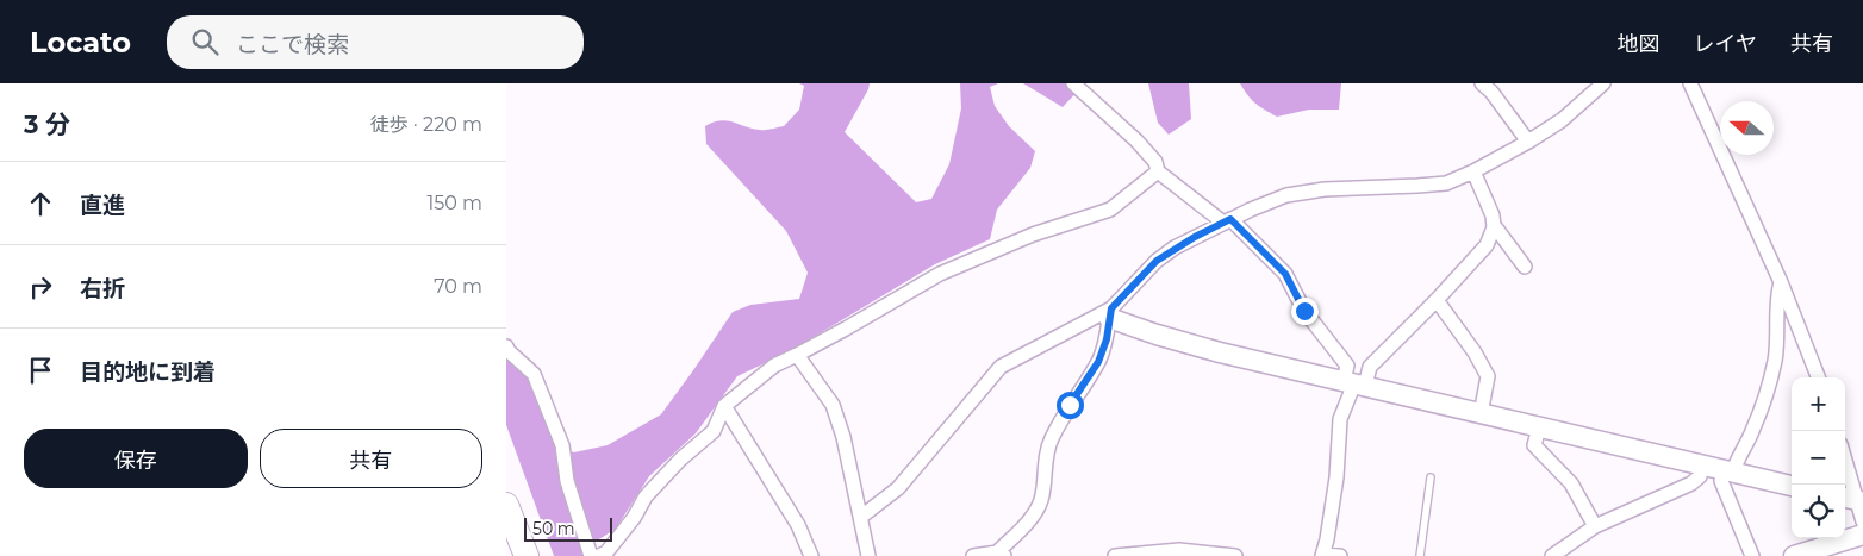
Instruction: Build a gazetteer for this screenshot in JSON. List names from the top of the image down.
{
  "scale_bar": "50 m",
  "north": "left",
  "page": {
    "header": "Locato",
    "search": "ここで検索",
    "nav": ["地図", "レイヤ", "共有"],
    "heading": ["3 分", "徒歩 · 220 m"],
    "list": [
      ["直進", "150 m"],
      ["右折", "70 m"],
      "目的地に到着"
    ],
    "map_buttons": ["+", "−"],
    "buttons": ["保存", "共有"],
    "scale": "50 m"
  }
}
